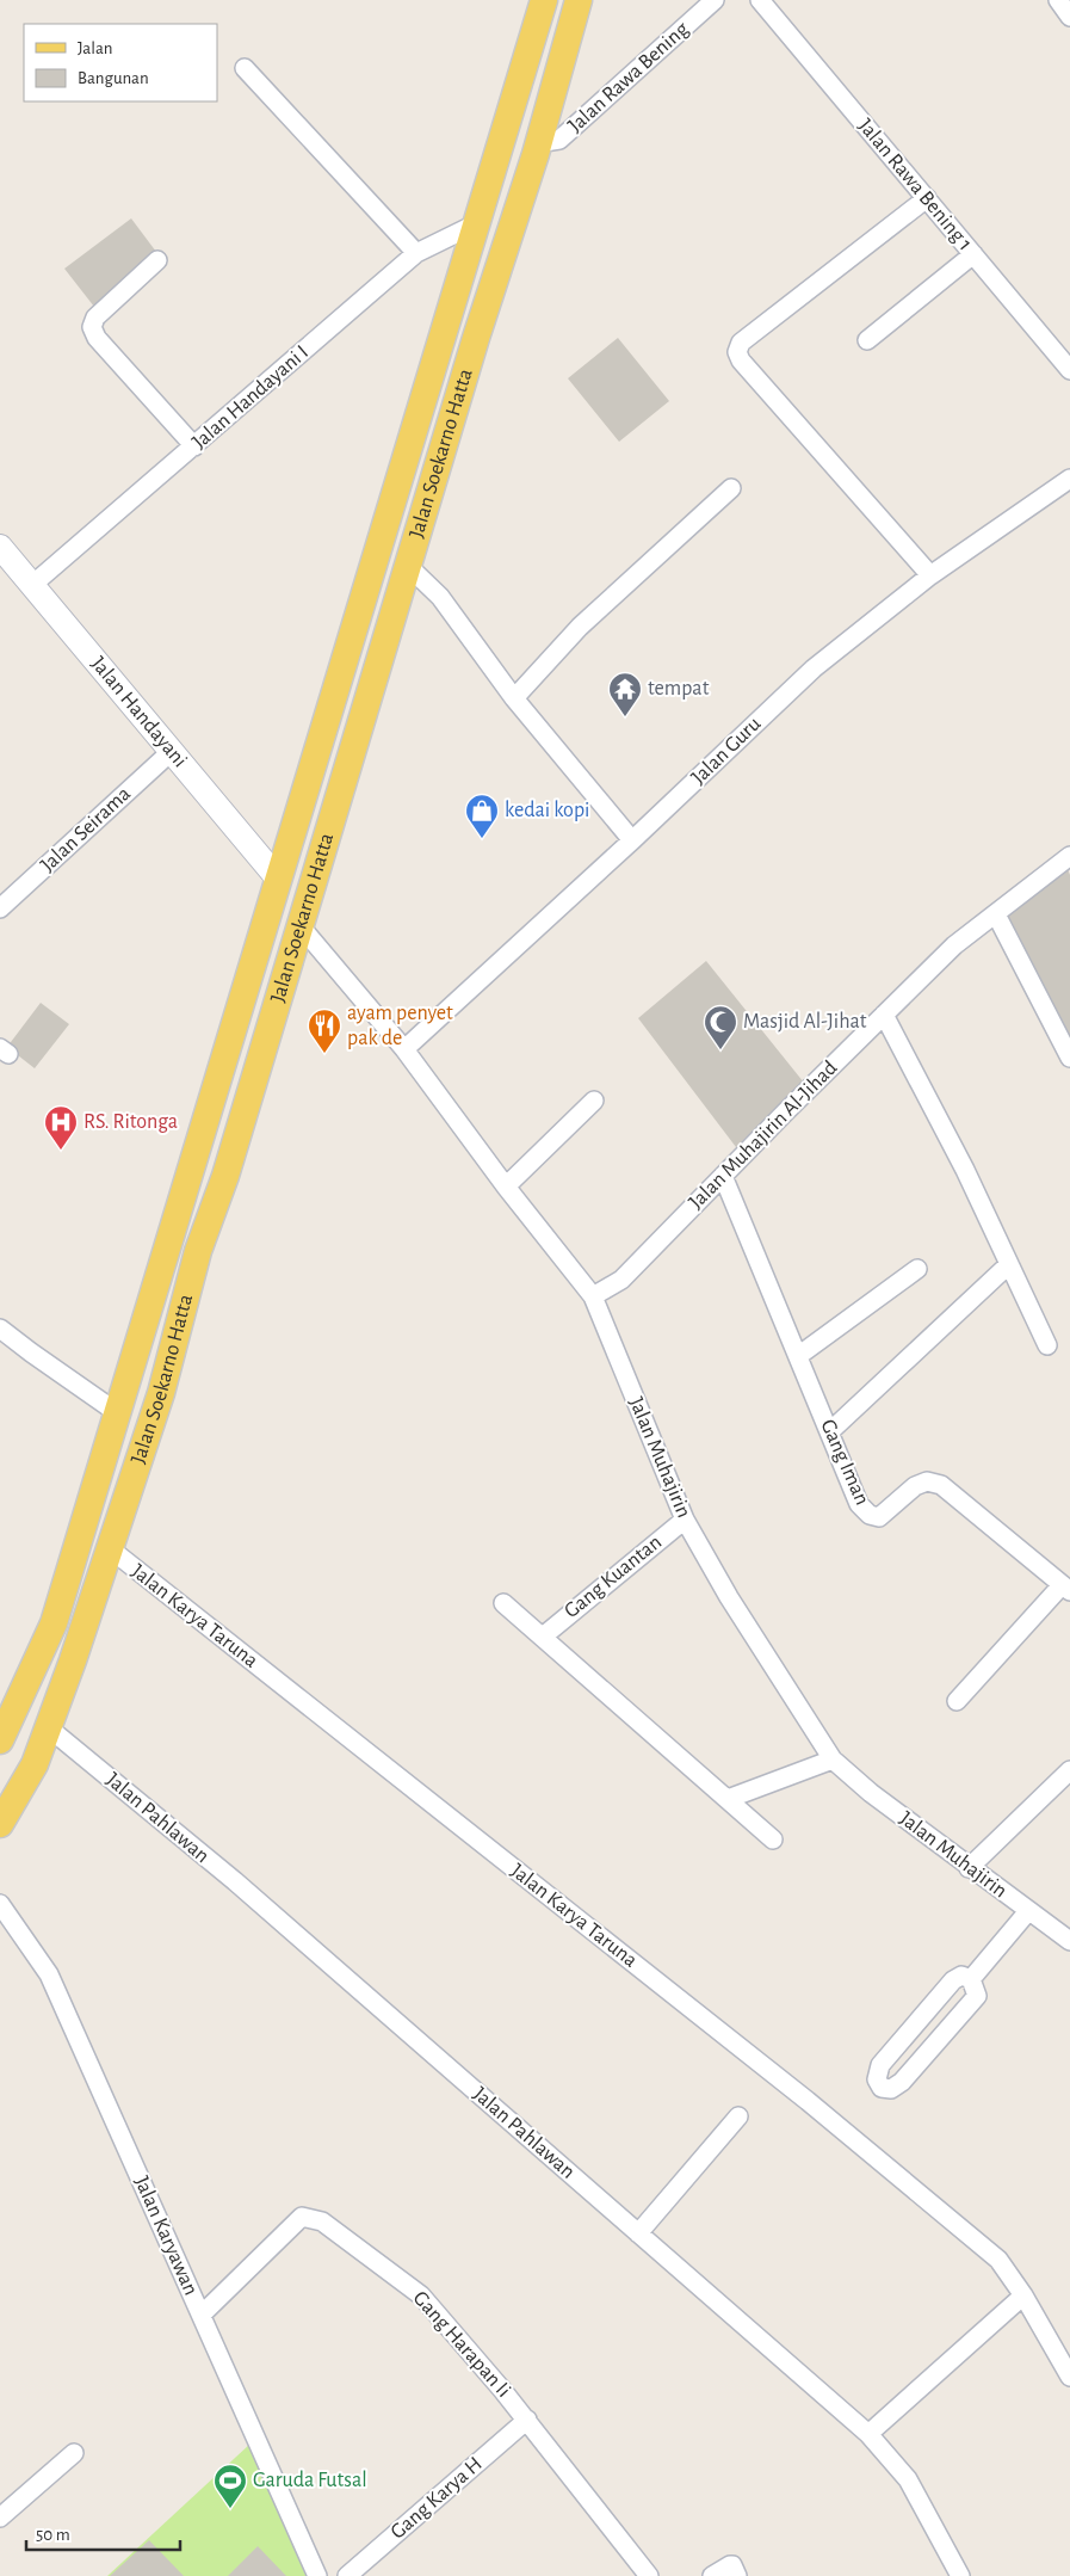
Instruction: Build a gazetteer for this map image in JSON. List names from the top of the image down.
{
  "streets": {
    "main road": ["Jalan Soekarno Hatta"],
    "street": [
      "Jalan Rawa Bening",
      "Jalan Rawa Bening 1",
      "Jalan Handayani I",
      "Jalan Handayani",
      "Jalan Guru",
      "Jalan Seirama",
      "Jalan Muhajirin Al-Jihad",
      "Jalan Muhajirin",
      "Gang Iman",
      "Gang Kuantan",
      "Jalan Karya Taruna",
      "Jalan Pahlawan",
      "Jalan Karyawan",
      "Gang Harapan Ii",
      "Gang Karya H"
    ]
  },
  "crossings": [
    ["Jalan Rawa Bening", "Jalan Soekarno Hatta"],
    ["Jalan Handayani I", "Jalan Soekarno Hatta"],
    ["Jalan Handayani I", "Jalan Handayani"],
    ["Jalan Soekarno Hatta", "Jalan Handayani"],
    ["Jalan Soekarno Hatta", "Jalan Muhajirin"],
    ["Jalan Soekarno Hatta", "Jalan Karya Taruna"],
    ["Jalan Soekarno Hatta", "Jalan Pahlawan"],
    ["Jalan Handayani", "Jalan Seirama"],
    ["Jalan Guru", "Jalan Muhajirin"],
    ["Jalan Muhajirin Al-Jihad", "Jalan Muhajirin"],
    ["Jalan Muhajirin Al-Jihad", "Gang Iman"],
    ["Jalan Muhajirin", "Gang Kuantan"],
    ["Jalan Karyawan", "Gang Harapan Ii"],
    ["Gang Harapan Ii", "Gang Karya H"]
  ],
  "places": {
    "temple": ["tempat"],
    "shop": ["kedai kopi"],
    "mosque": ["Masjid Al-Jihat"],
    "restaurant": ["ayam penyet pak de"],
    "hospital": ["RS. Ritonga"],
    "sports": ["Garuda Futsal"]
  },
  "legend": ["Jalan", "Bangunan"],
  "scale_bar": "50 m"
}
